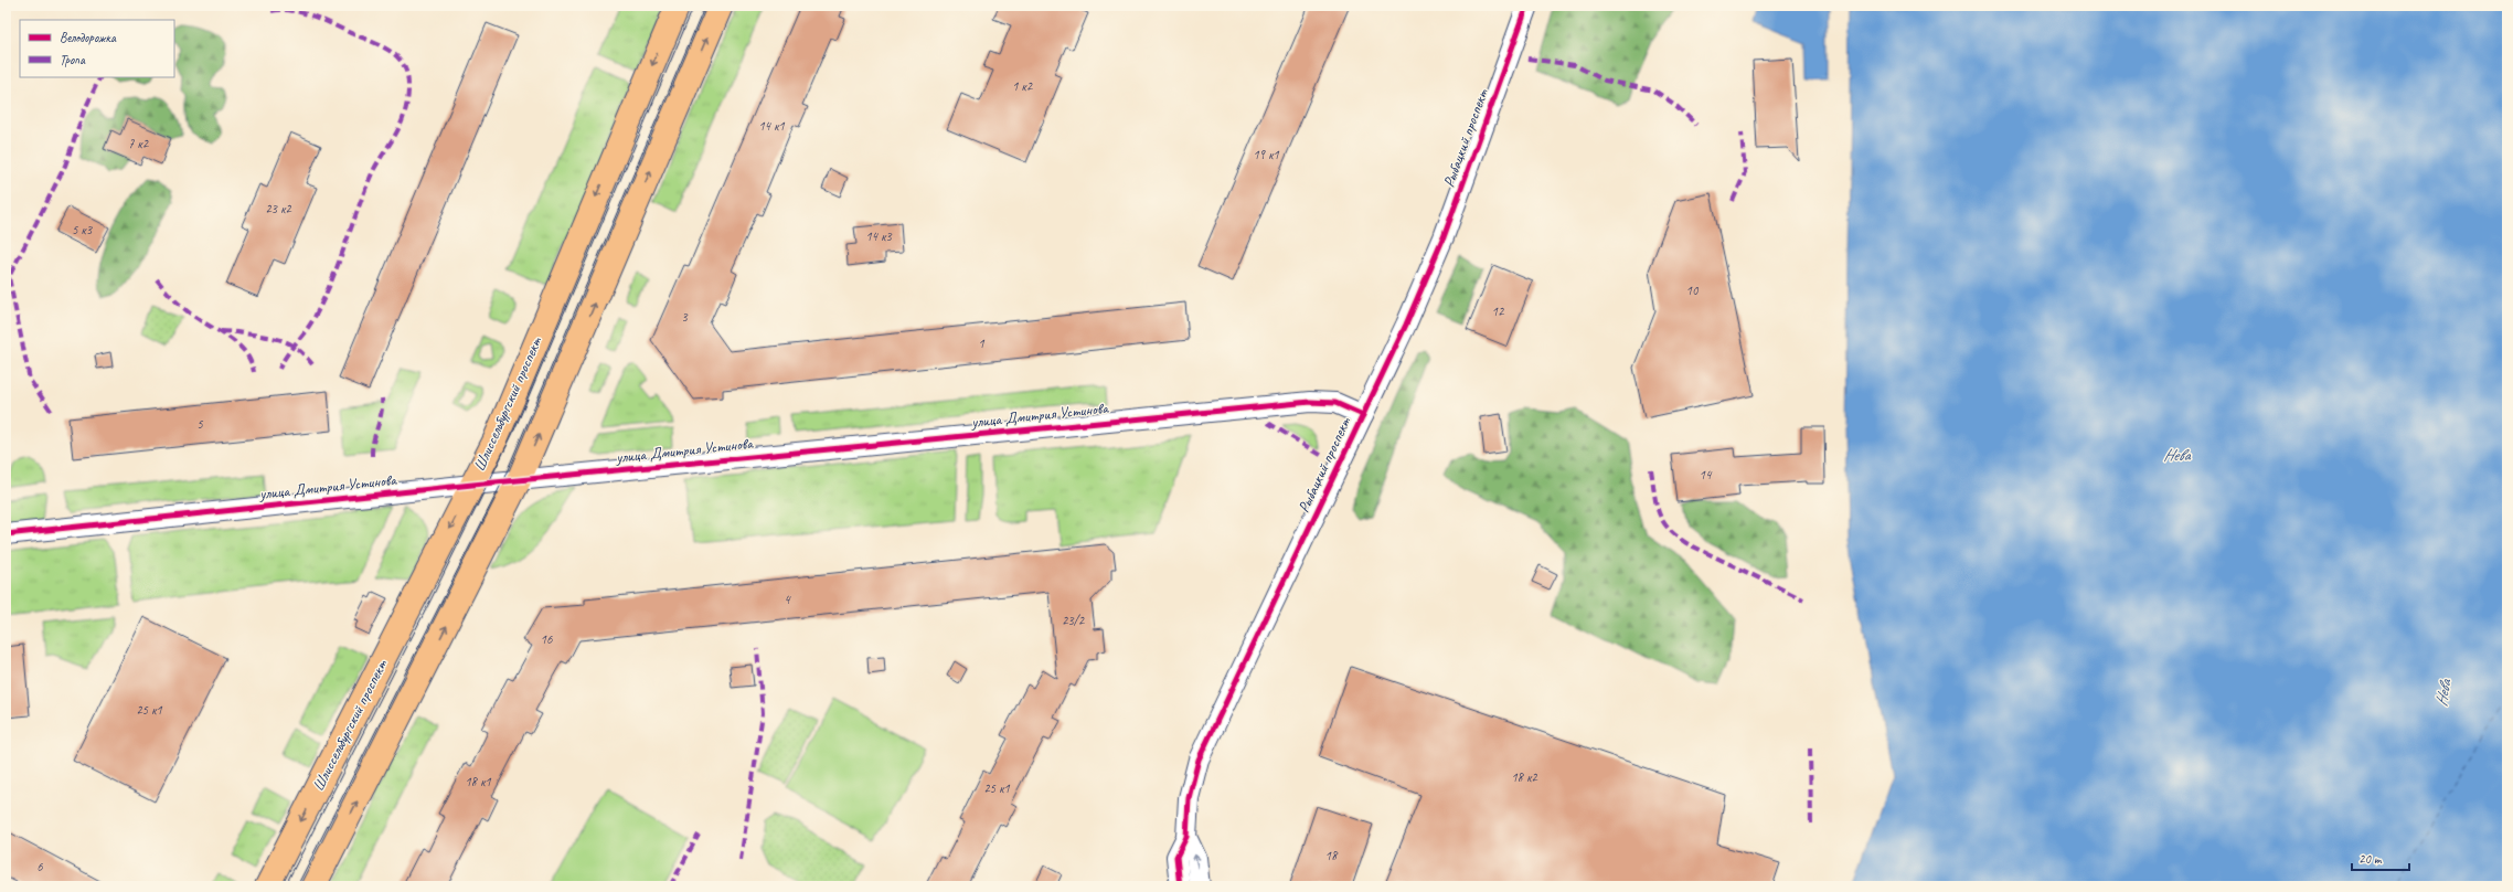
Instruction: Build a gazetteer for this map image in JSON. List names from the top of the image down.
{
  "streets": {
    "main road": ["Шлиссельбургский проспект"],
    "street": ["Рыбацкий проспект", "улица Дмитрия Устинова"]
  },
  "crossings": [
    ["Рыбацкий проспект", "улица Дмитрия Устинова"],
    ["Шлиссельбургский проспект", "улица Дмитрия Устинова"]
  ],
  "water": ["Нева"],
  "house_numbers": [
    "1 к2",
    "14 к1",
    "7 к2",
    "19 к1",
    "23 к2",
    "5 к3",
    "14 к3",
    "10",
    "12",
    "3",
    "1",
    "5",
    "14",
    "4",
    "23/2",
    "16",
    "25 к1",
    "18 к2",
    "18 к1",
    "25 к1",
    "18",
    "6"
  ],
  "legend": ["Велодорожка", "Тропа"],
  "scale_bar": "20 m"
}
